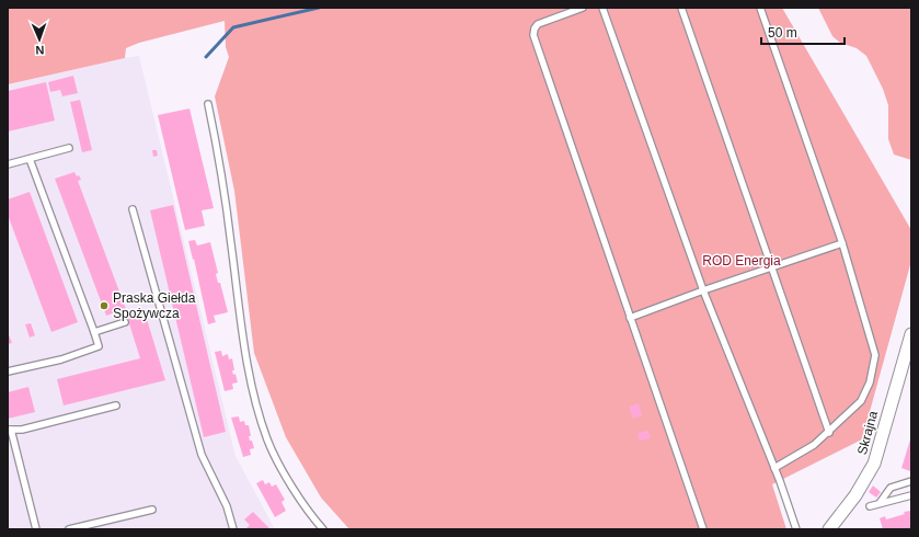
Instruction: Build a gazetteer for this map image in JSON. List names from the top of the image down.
{
  "streets": {
    "street": ["Skrajna"]
  },
  "parks": ["ROD Energia"],
  "places": ["Praska Giełda Spożywcza"],
  "scale_bar": "50 m",
  "north": "bottom"
}
